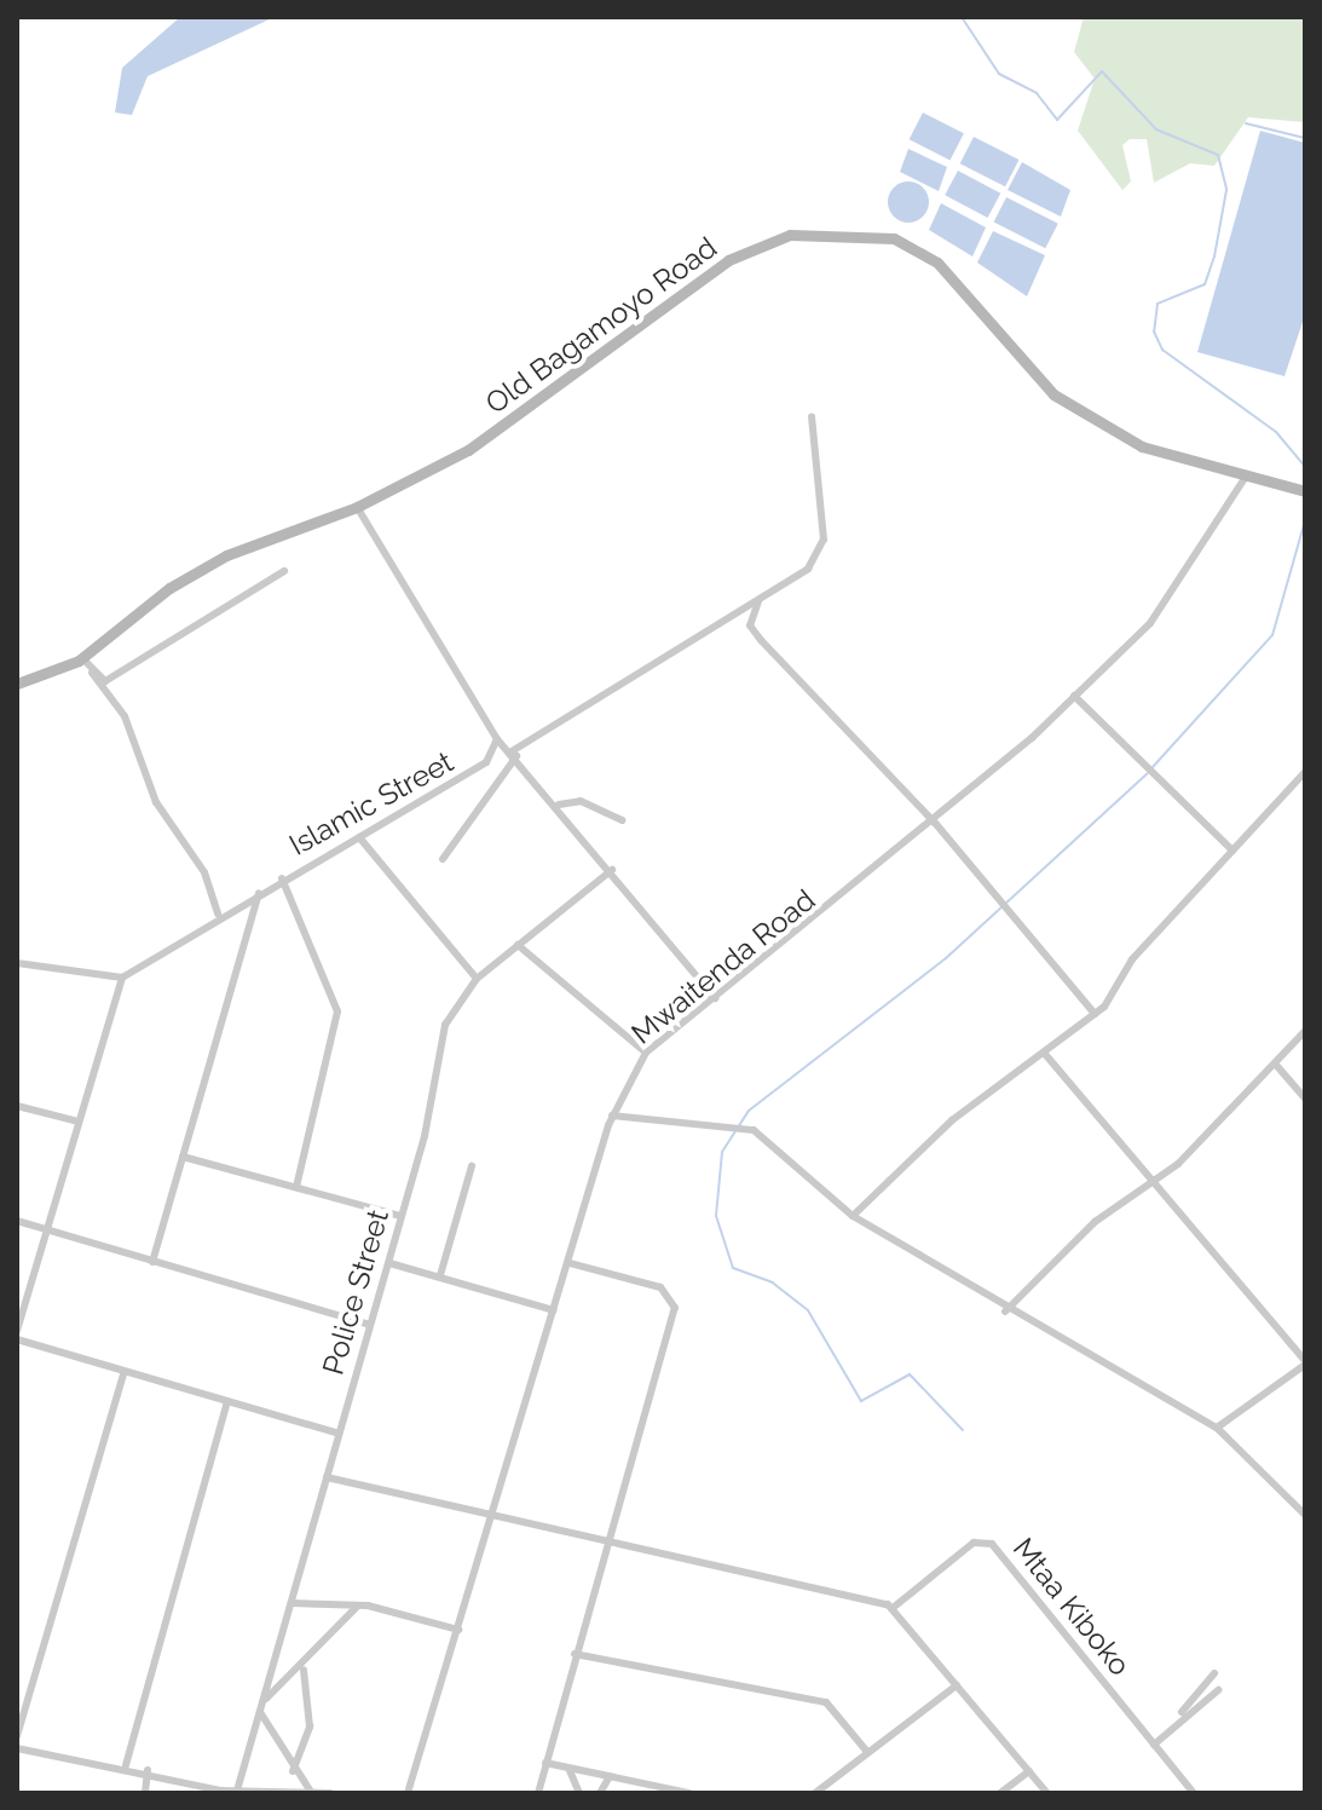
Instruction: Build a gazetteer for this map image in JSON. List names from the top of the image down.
{
  "streets": {
    "street": [
      "Old Bagamoyo Road",
      "Islamic Street",
      "Mwaitenda Road",
      "Police Street",
      "Mtaa Kiboko"
    ]
  },
  "crossings": [
    ["Old Bagamoyo Road", "Mwaitenda Road"]
  ]
}
